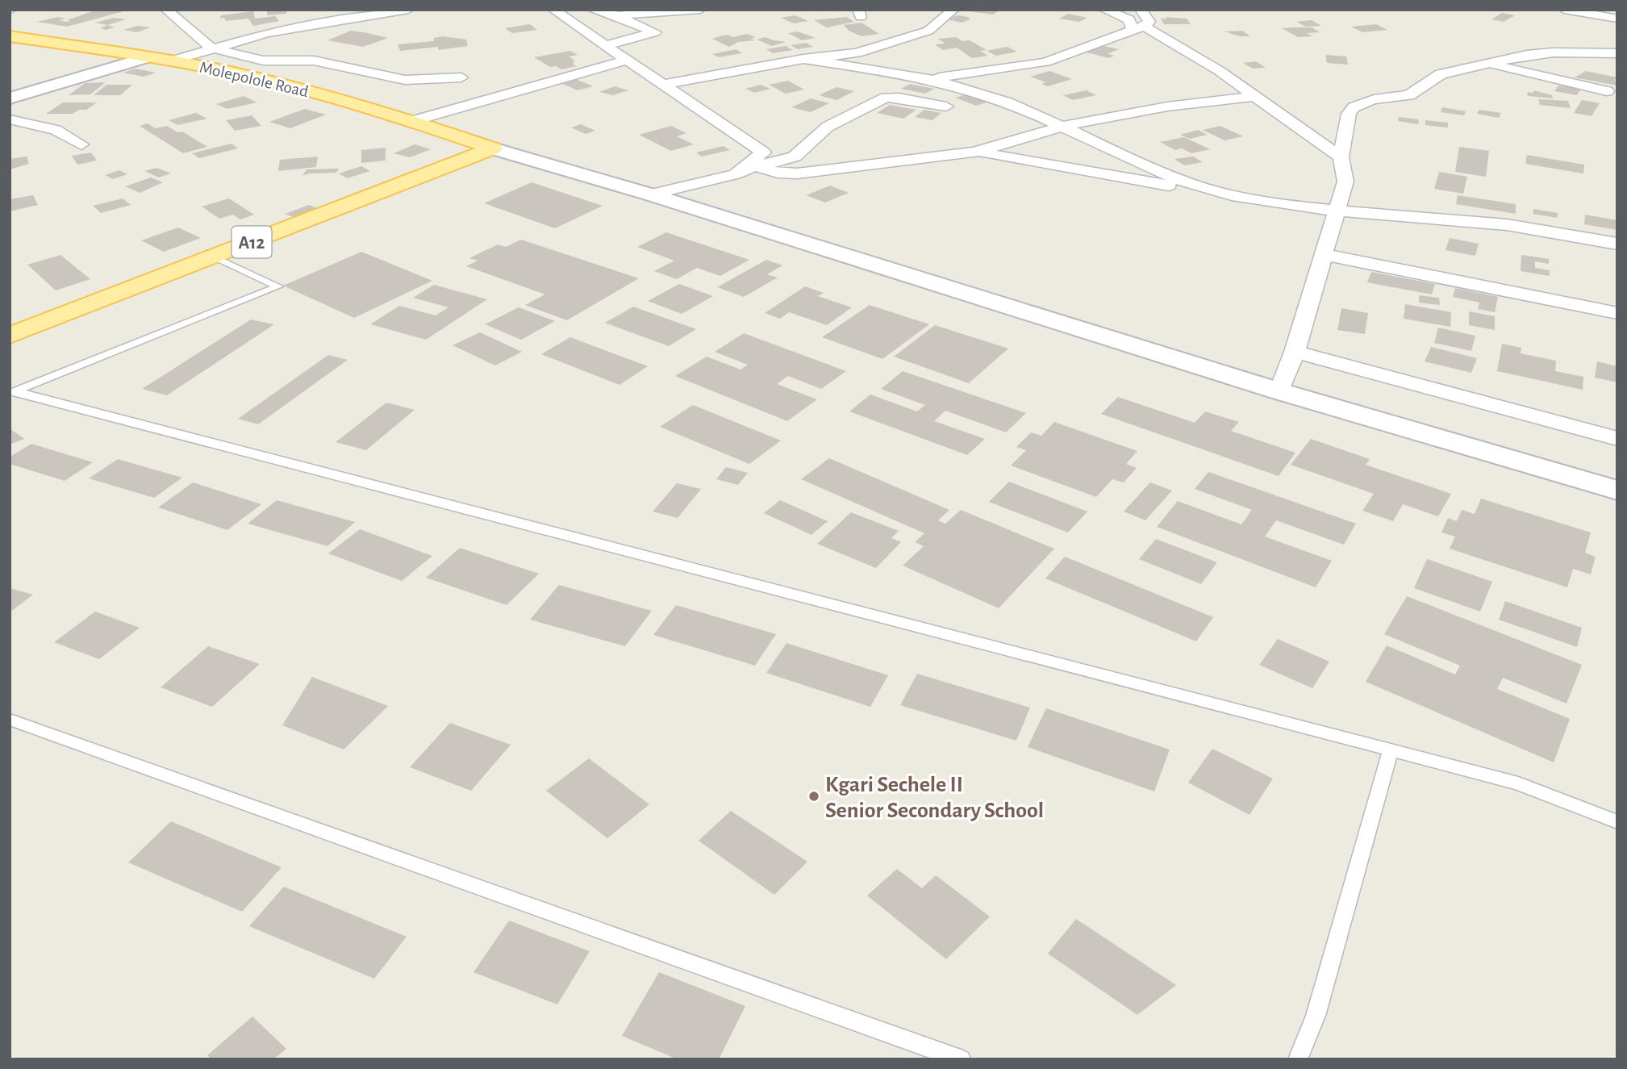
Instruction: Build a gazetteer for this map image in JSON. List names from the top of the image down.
{
  "streets": {
    "main road": ["Molepolole Road", "A12"]
  },
  "crossings": [
    ["Molepolole Road", "A12"]
  ],
  "places": ["Kgari Sechele II Senior Secondary School"]
}
